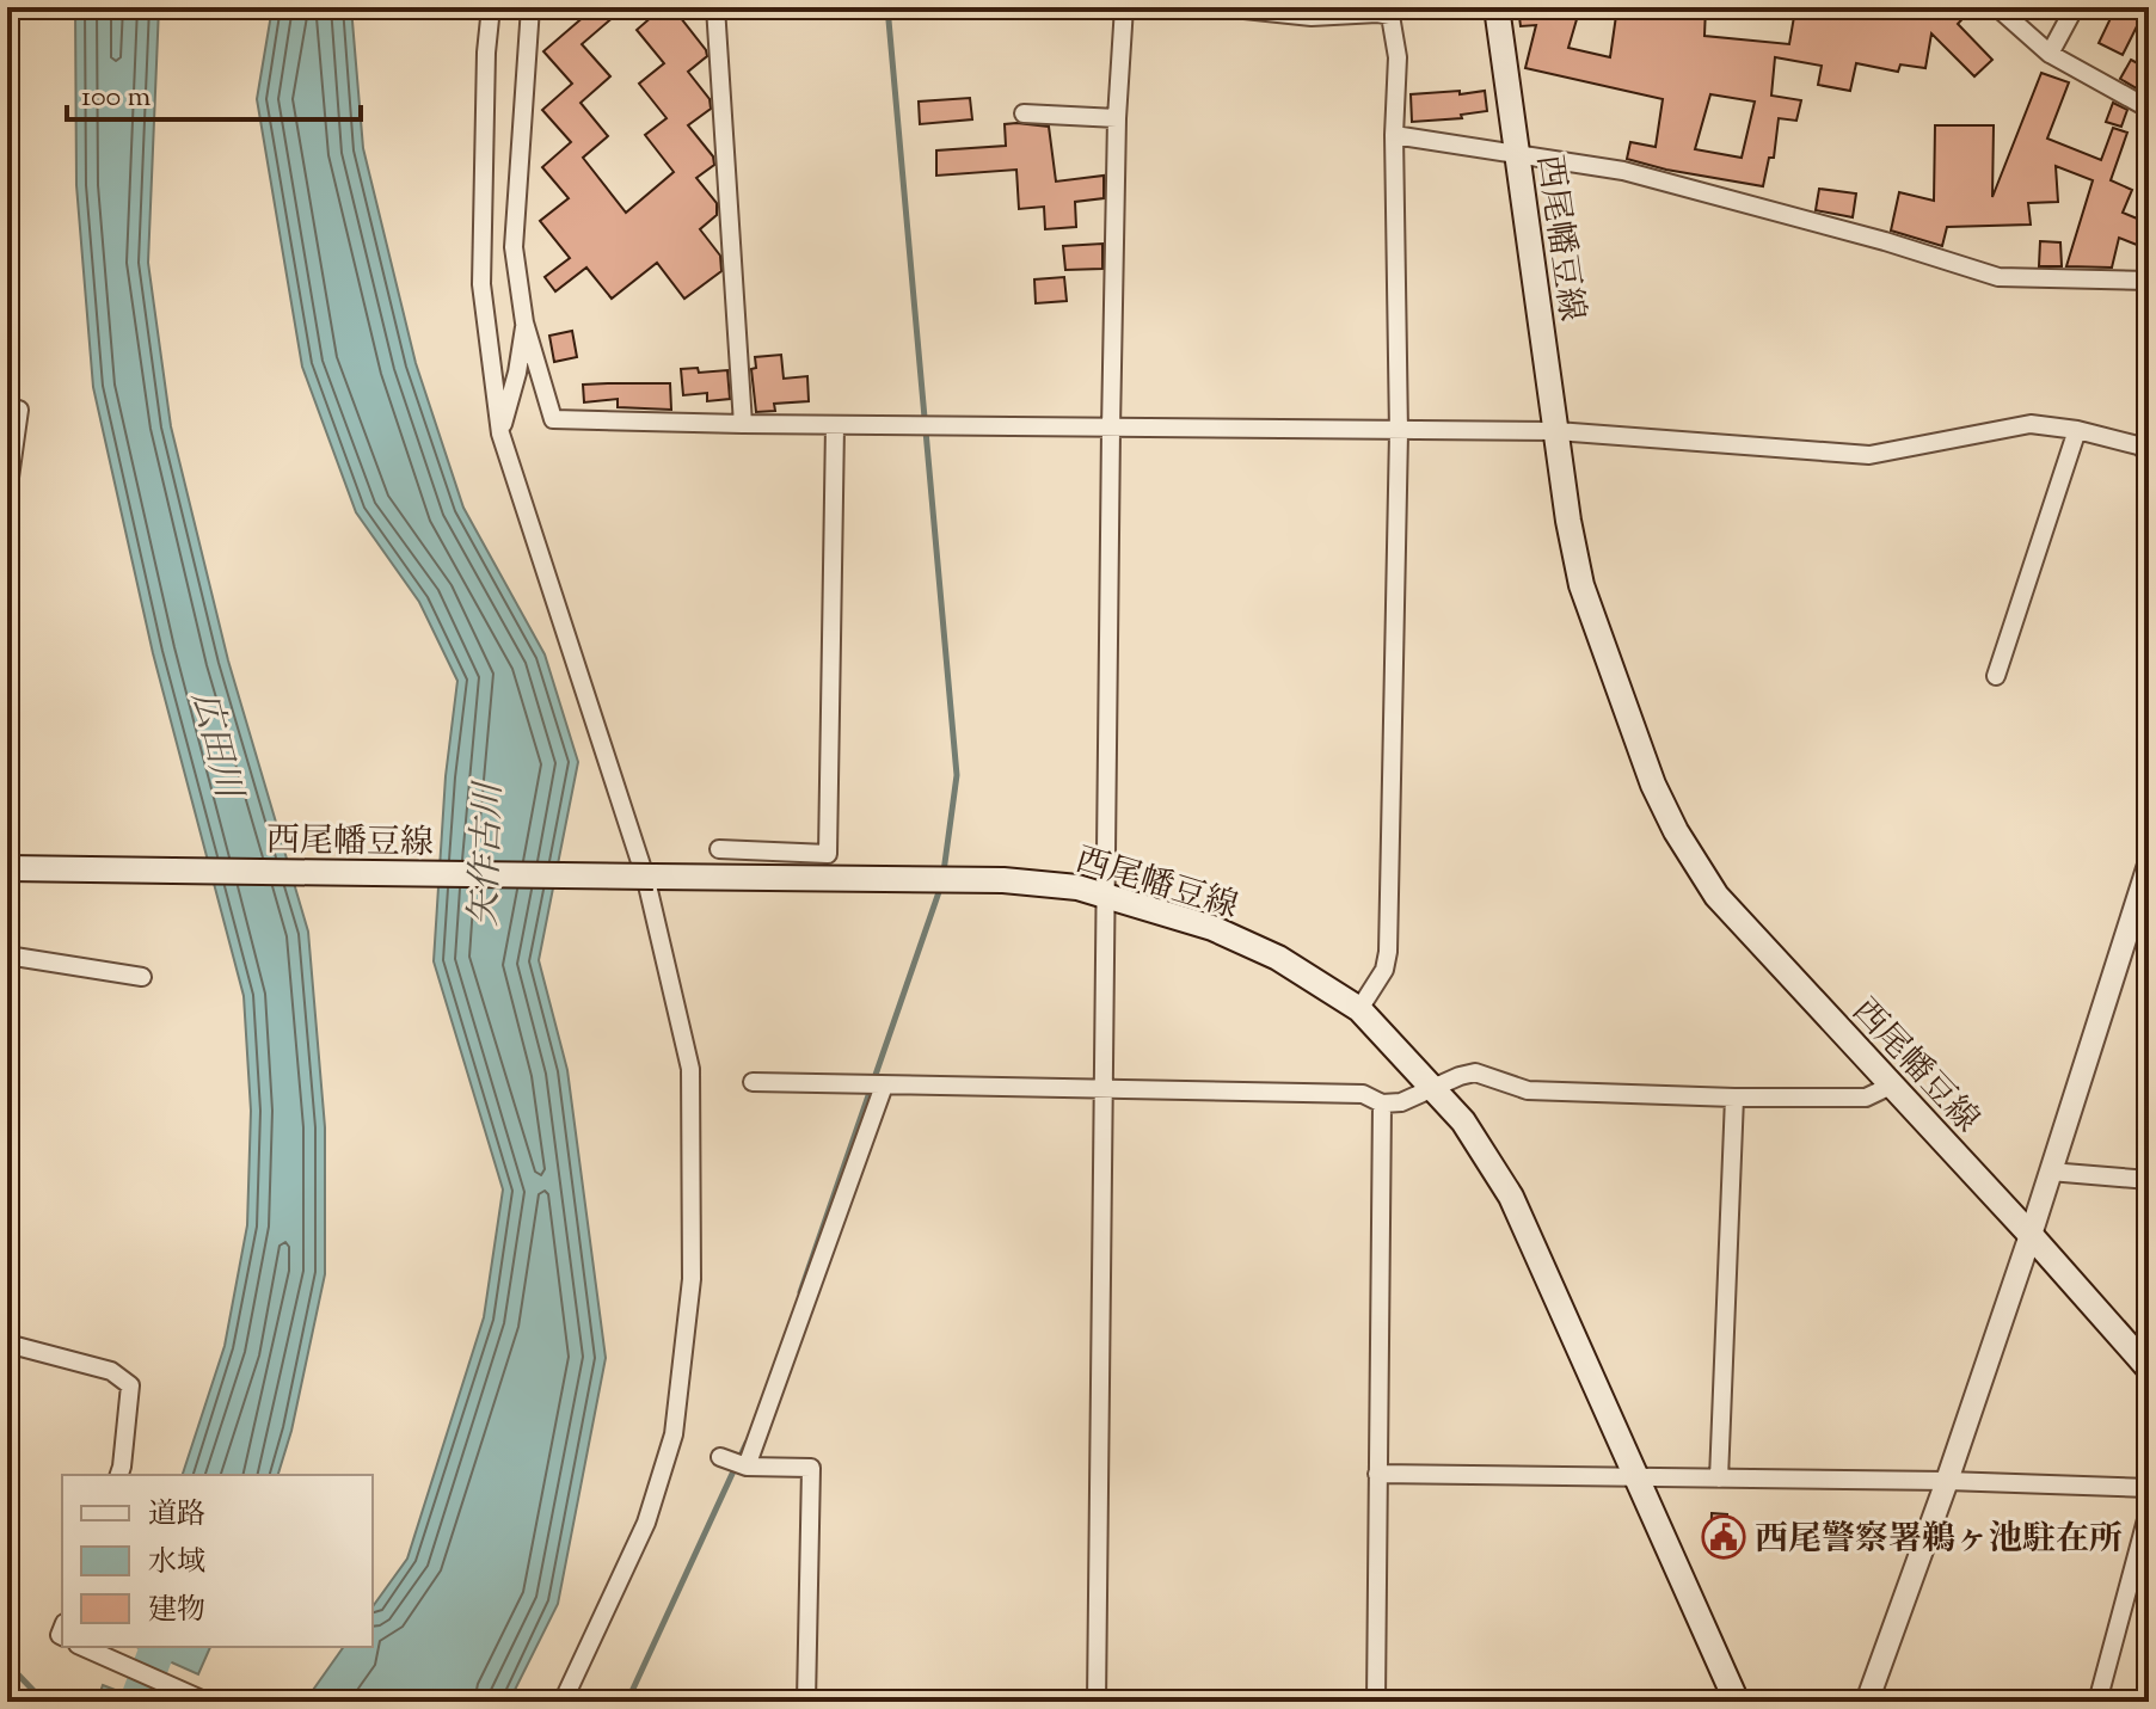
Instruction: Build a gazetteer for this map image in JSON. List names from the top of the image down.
{
  "streets": {
    "main road": ["西尾幡豆線"]
  },
  "water": ["広田川", "矢作古川"],
  "places": {
    "public building": ["西尾警察署鵜ヶ池駐在所"]
  },
  "legend": ["道路", "水域", "建物"],
  "scale_bar": "100 m"
}
